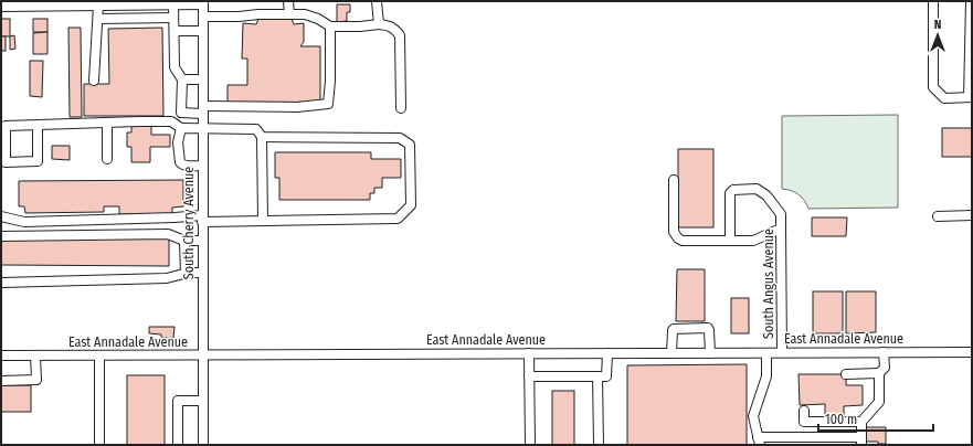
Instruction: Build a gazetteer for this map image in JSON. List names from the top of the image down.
{
  "streets": {
    "street": ["South Cherry Avenue", "South Angus Avenue", "East Annadale Avenue"]
  },
  "crossings": [
    ["South Cherry Avenue", "East Annadale Avenue"],
    ["South Angus Avenue", "East Annadale Avenue"]
  ],
  "scale_bar": "100 m",
  "north": "top"
}
